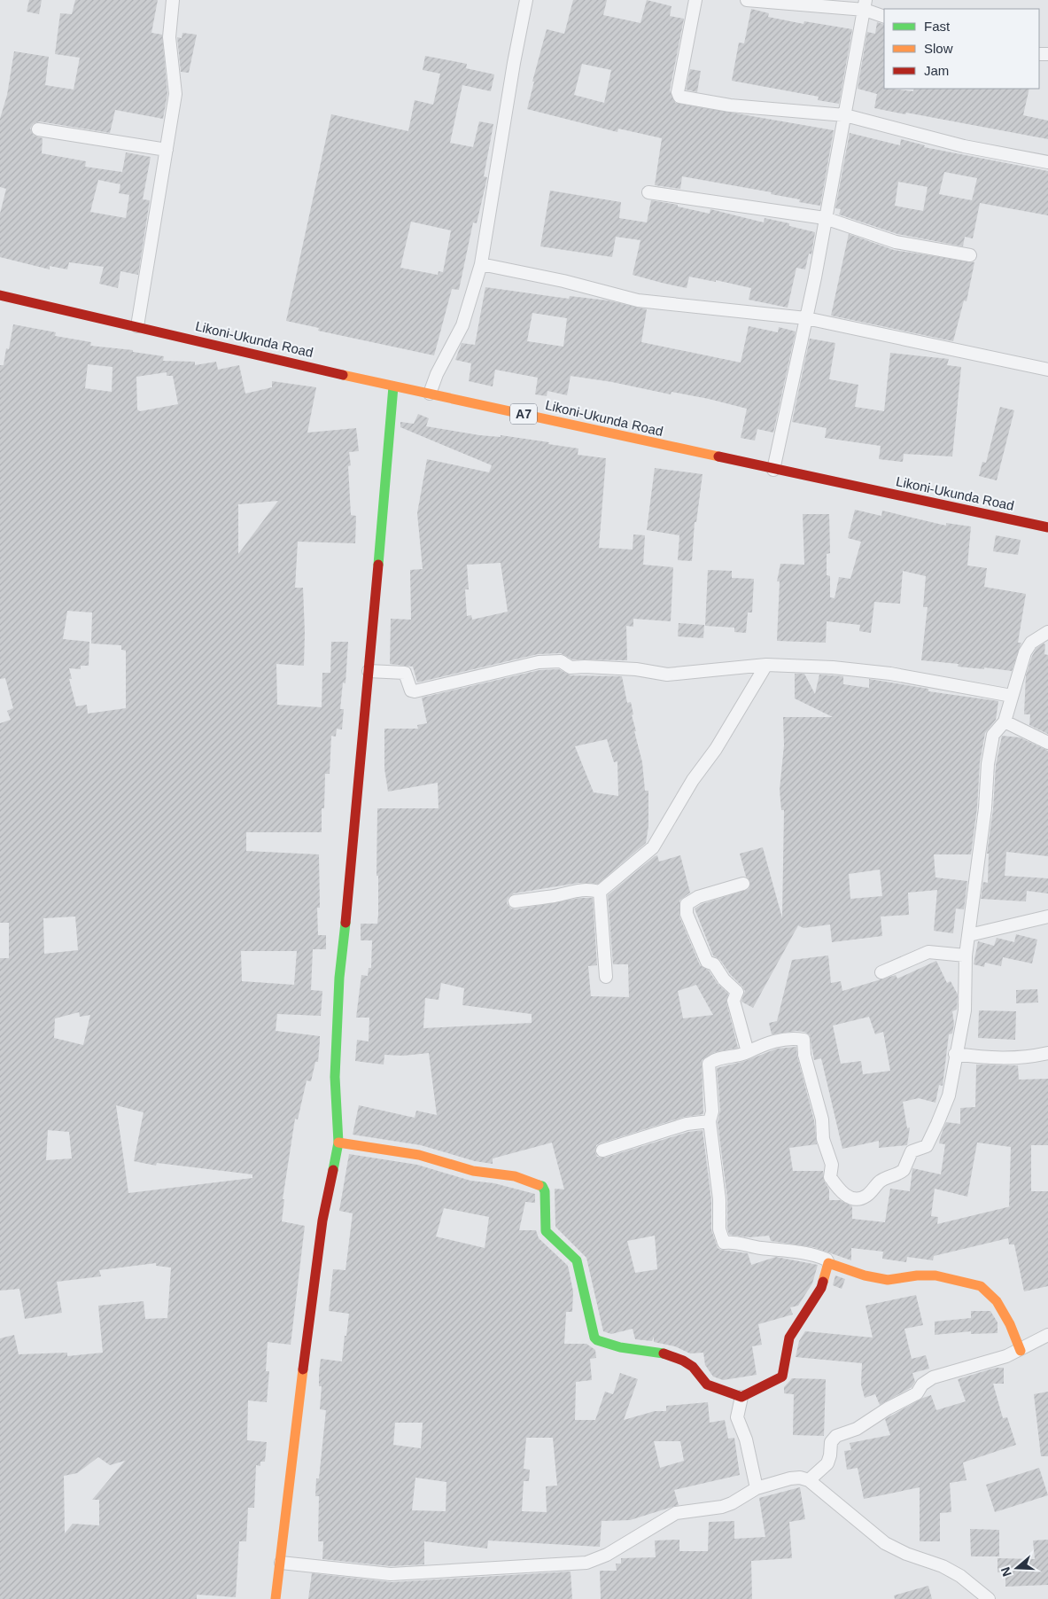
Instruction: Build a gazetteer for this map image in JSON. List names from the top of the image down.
{
  "streets": {
    "main road": ["Likoni-Ukunda Road", "A7"]
  },
  "legend": ["Fast", "Slow", "Jam"],
  "north": "left"
}
